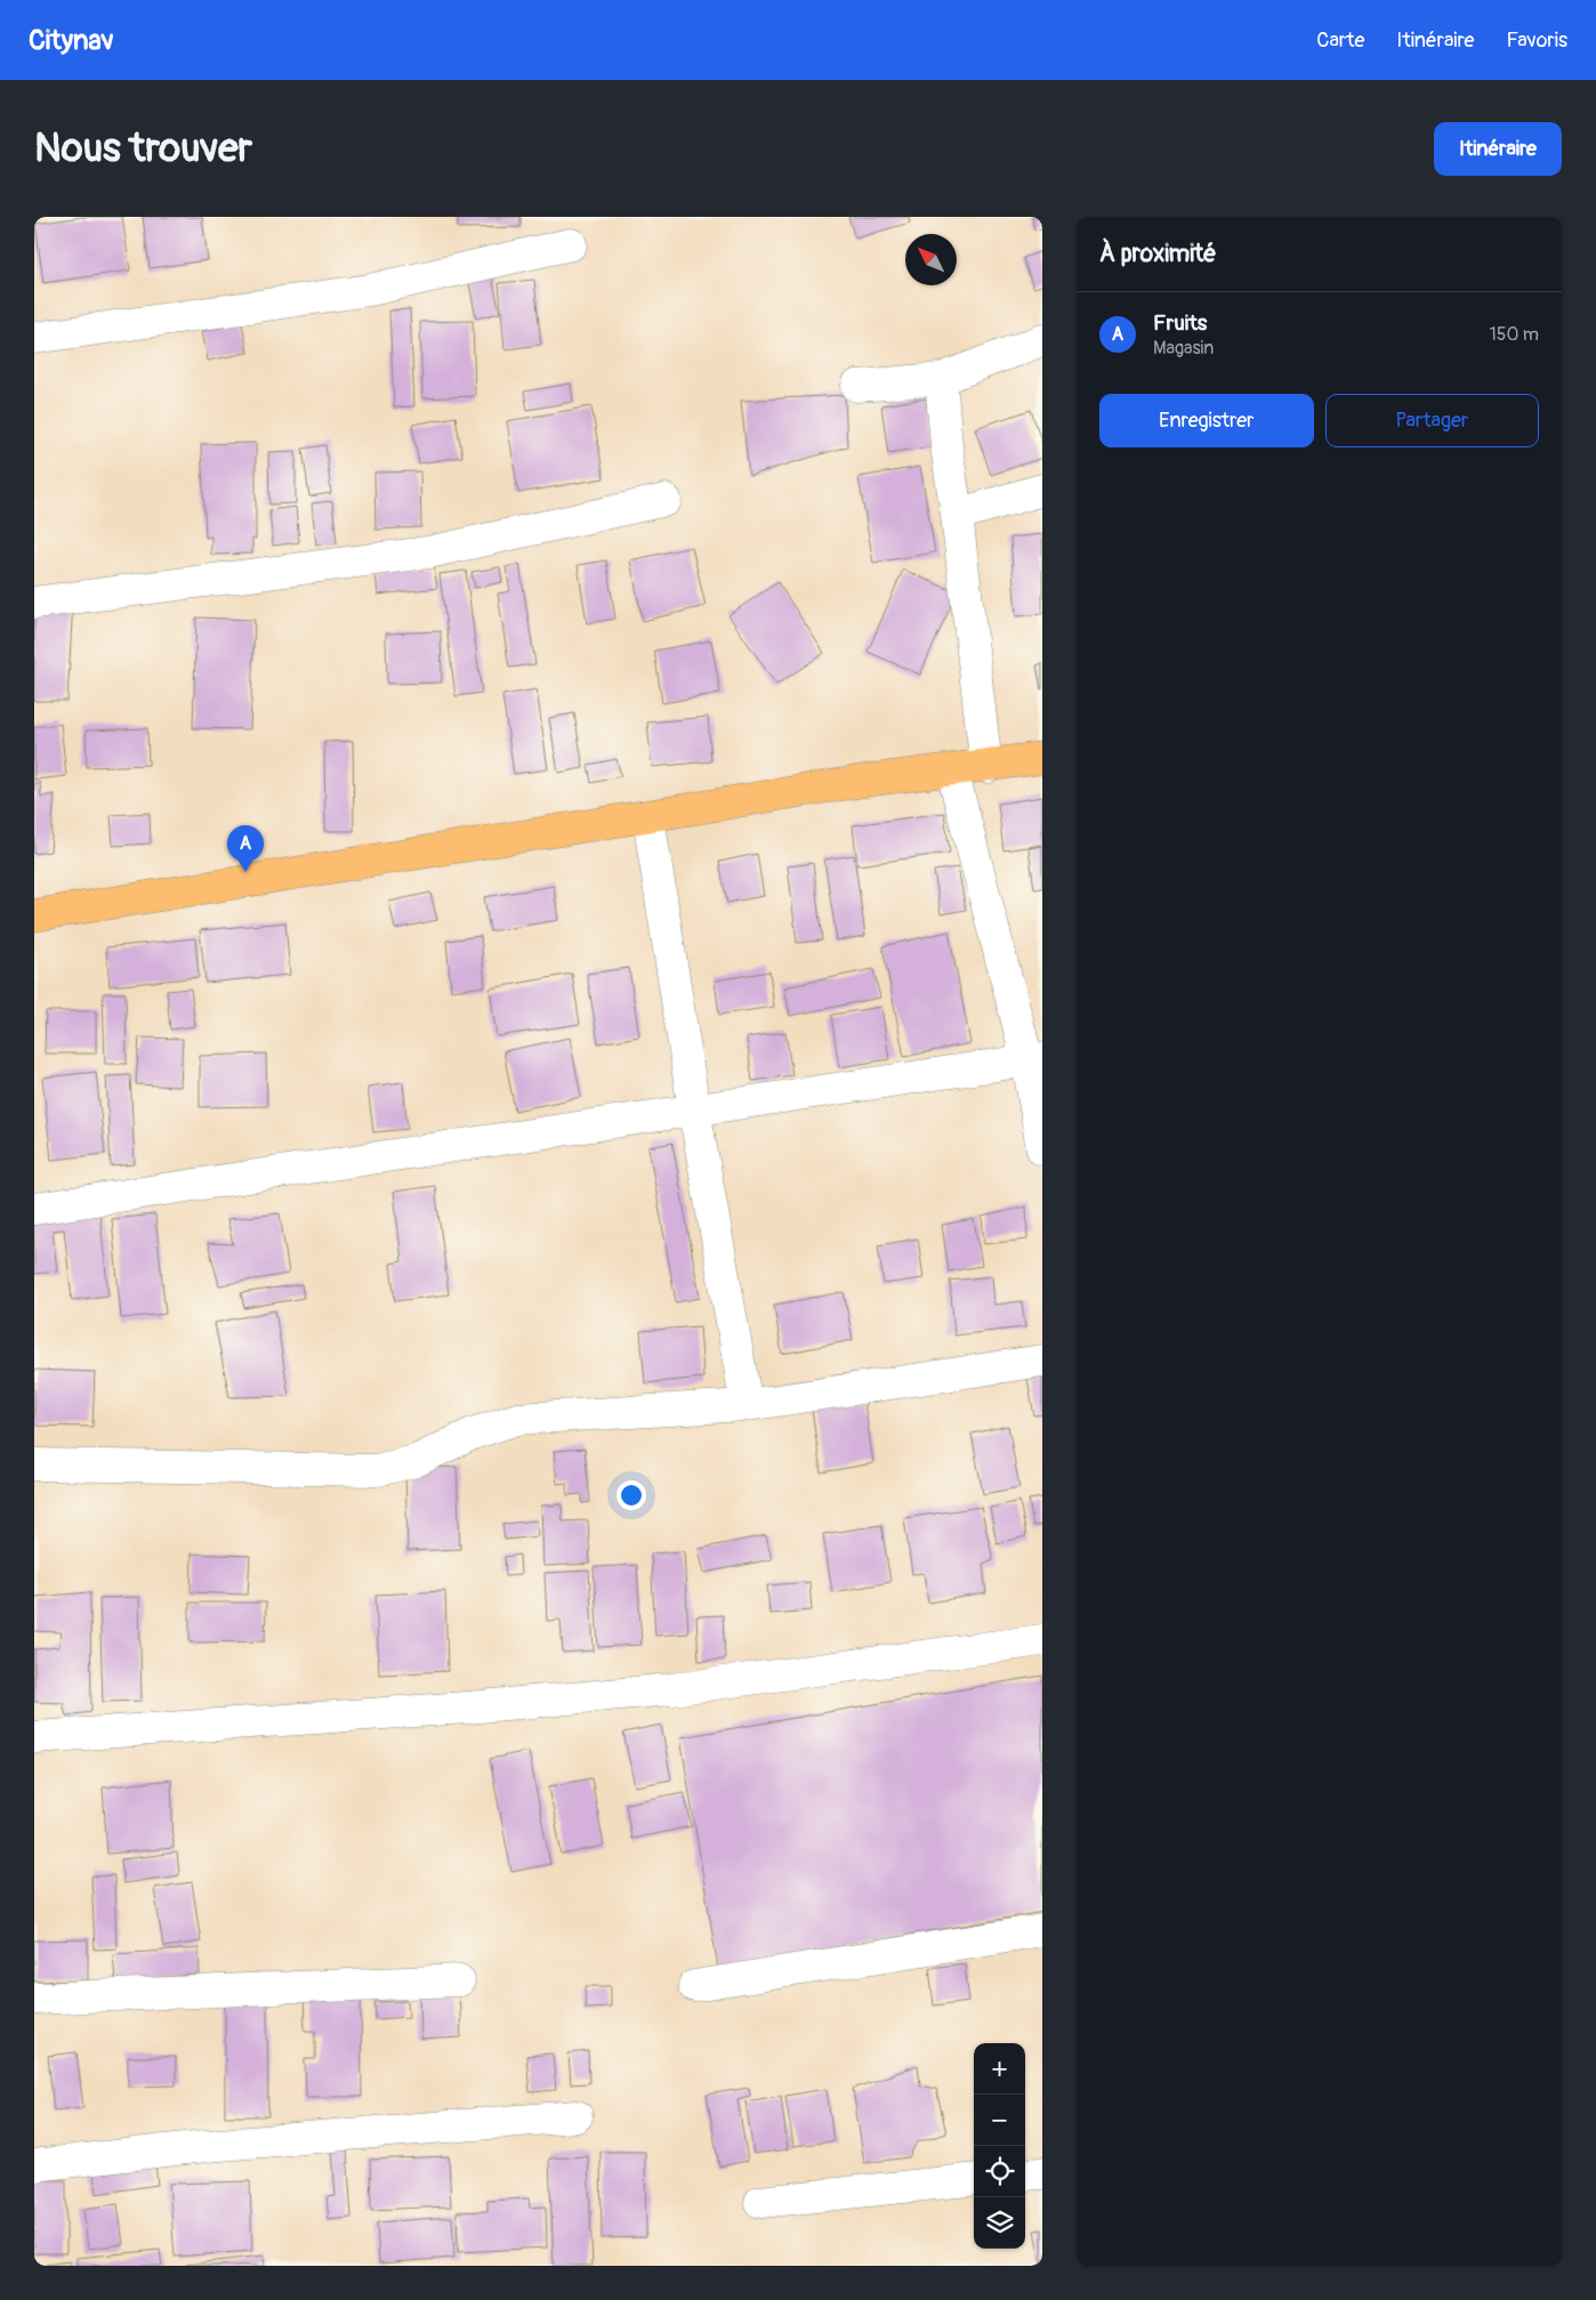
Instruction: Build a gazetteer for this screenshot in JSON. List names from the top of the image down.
{
  "north": "top left",
  "page": {
    "header": "Citynav",
    "nav": ["Carte", "Itinéraire", "Favoris"],
    "buttons": [
      "Itinéraire",
      ["Enregistrer", "Partager"]
    ],
    "title": "Nous trouver",
    "heading": "À proximité",
    "list": [
      {
        "mark": "A",
        "name": "Fruits",
        "note": "Magasin",
        "value": "150 m"
      }
    ],
    "pins": "A",
    "map_buttons": ["+", "−"]
  }
}
